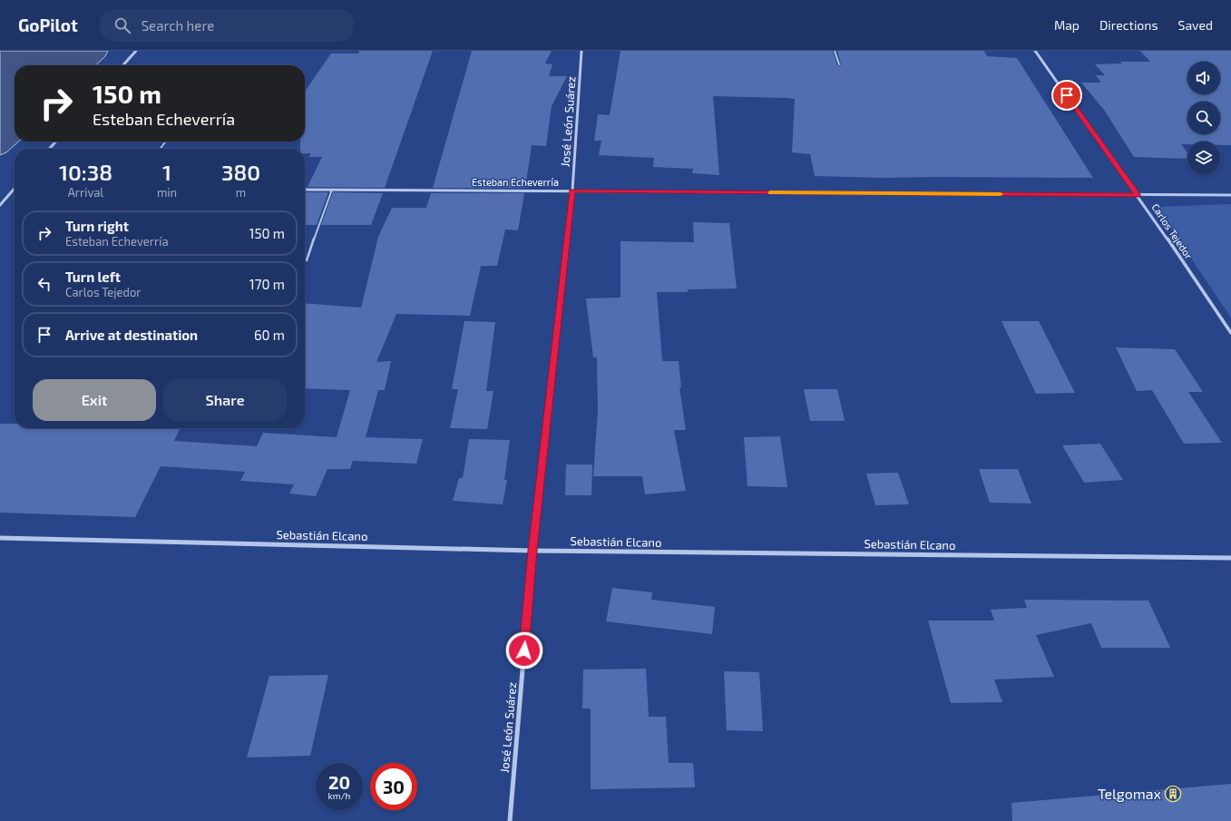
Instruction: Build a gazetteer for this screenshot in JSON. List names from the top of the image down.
{
  "streets": {
    "street": [
      "José León Suárez",
      "Esteban Echeverría",
      "Carlos Tejedor",
      "Sebastián Elcano"
    ]
  },
  "crossings": [
    ["José León Suárez", "Esteban Echeverría"],
    ["José León Suárez", "Sebastián Elcano"],
    ["Esteban Echeverría", "Carlos Tejedor"]
  ],
  "places": {
    "building": ["Telgomax"]
  },
  "page": {
    "header": "GoPilot",
    "search": "Search here",
    "nav": ["Map", "Directions", "Saved"],
    "turn": ["150 m", "Esteban Echeverría"],
    "eta": [
      "10:38",
      "Arrival",
      "1",
      "min",
      "380",
      "m"
    ],
    "list": [
      {
        "name": "Turn right",
        "note": "Esteban Echeverría",
        "value": "150 m"
      },
      {
        "name": "Turn left",
        "note": "Carlos Tejedor",
        "value": "170 m"
      },
      {
        "name": "Arrive at destination",
        "value": "60 m"
      }
    ],
    "buttons": ["Exit", "Share"],
    "speed": "20 km/h",
    "limit": "30"
  }
}
